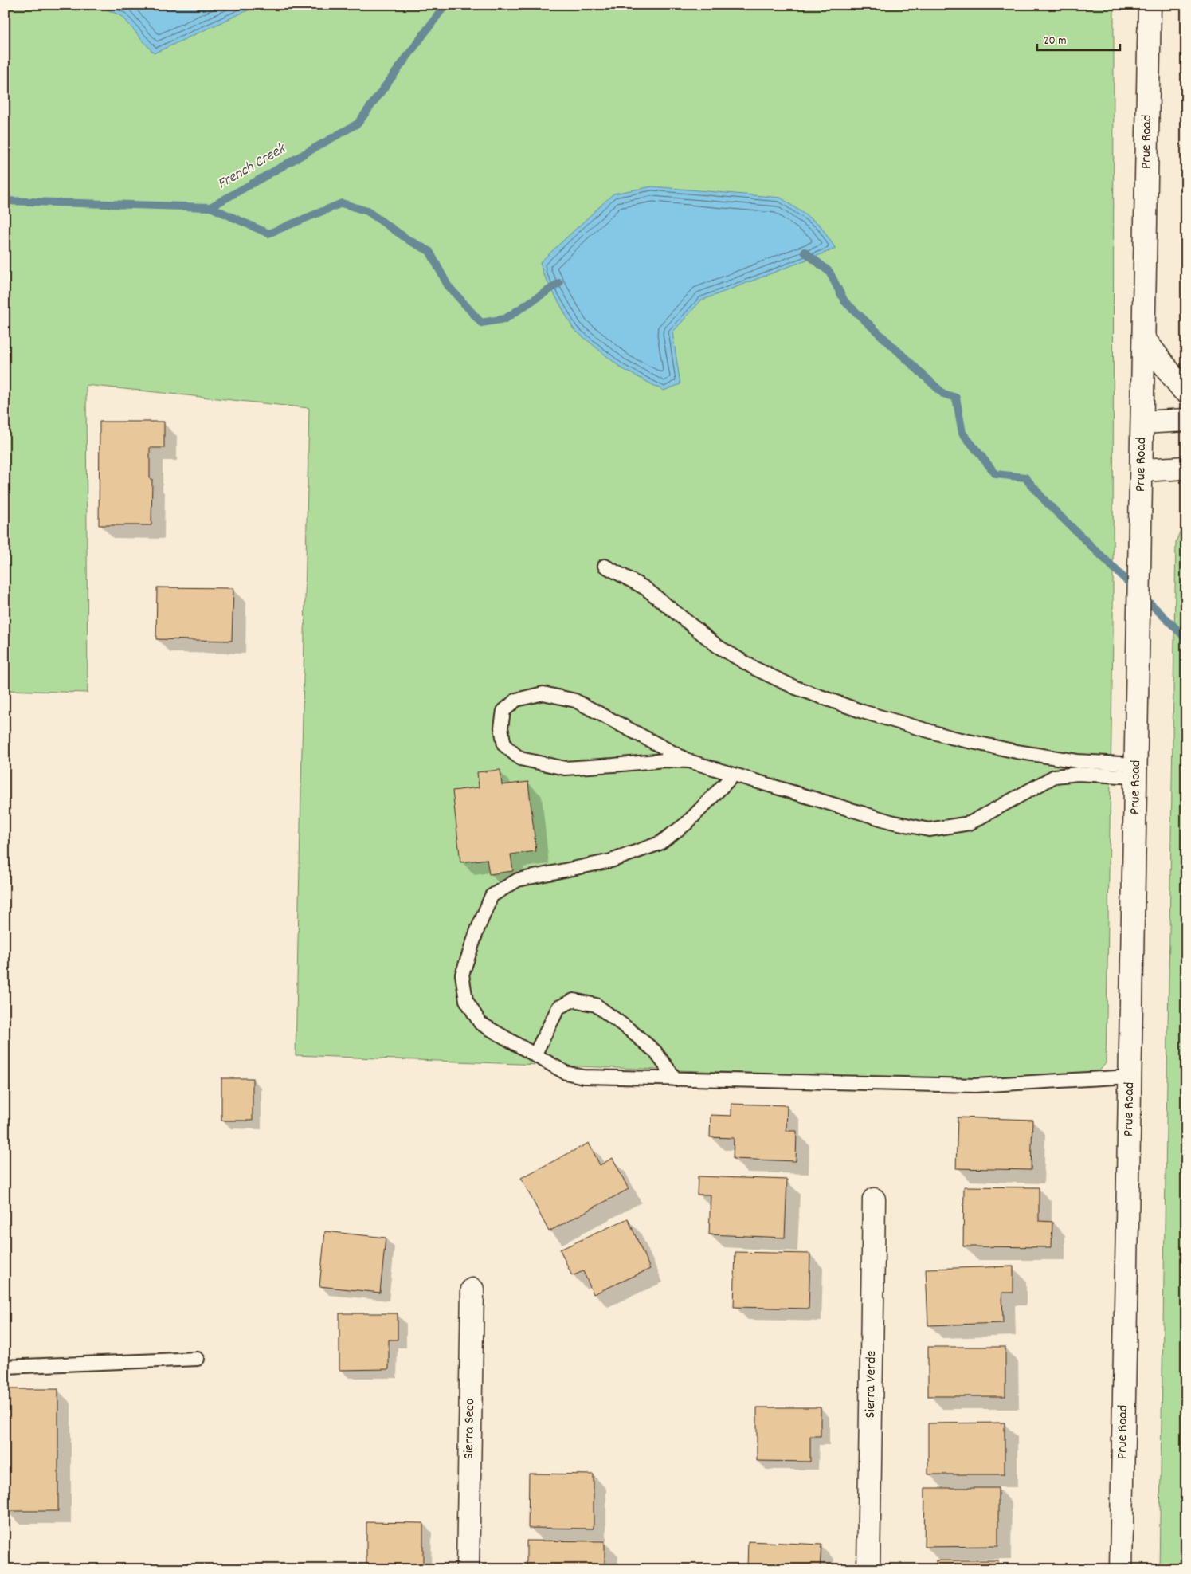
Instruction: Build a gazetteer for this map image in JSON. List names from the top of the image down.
{
  "streets": {
    "main road": ["Prue Road", "Sierra Verde", "Sierra Seco"]
  },
  "water": ["French Creek"],
  "scale_bar": "20 m"
}
